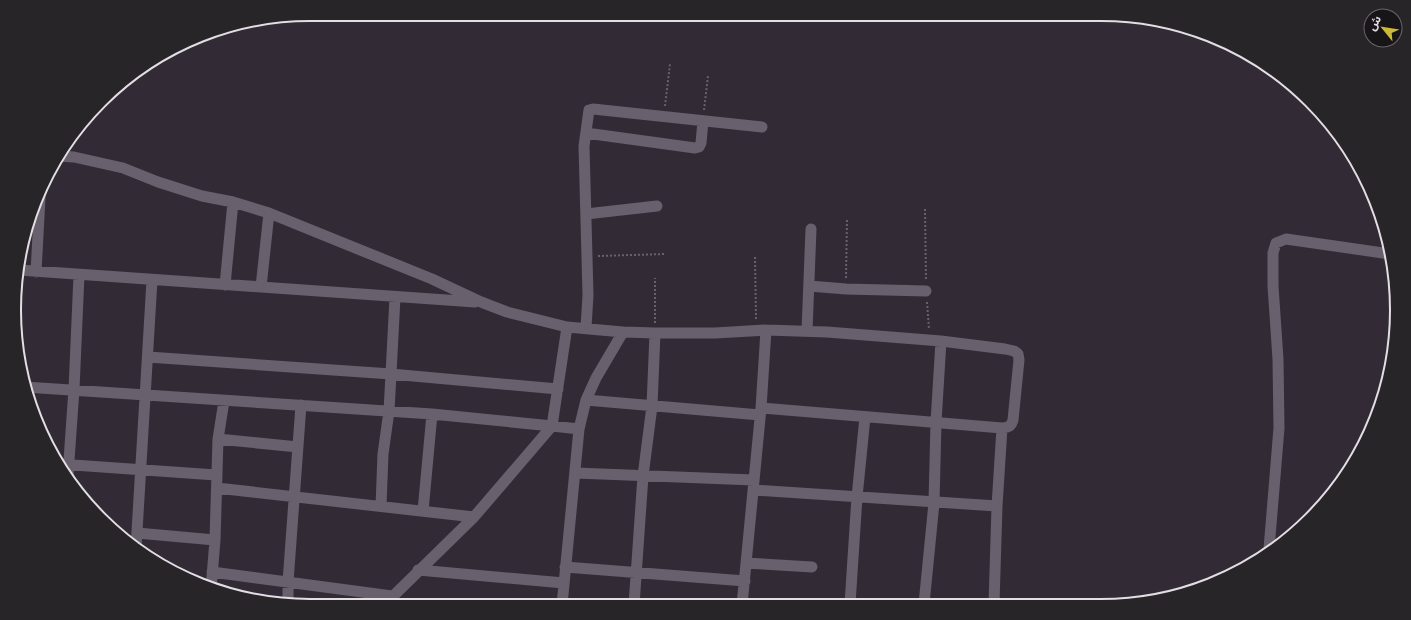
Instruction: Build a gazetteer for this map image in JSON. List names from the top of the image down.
{
  "north": "top left"
}
